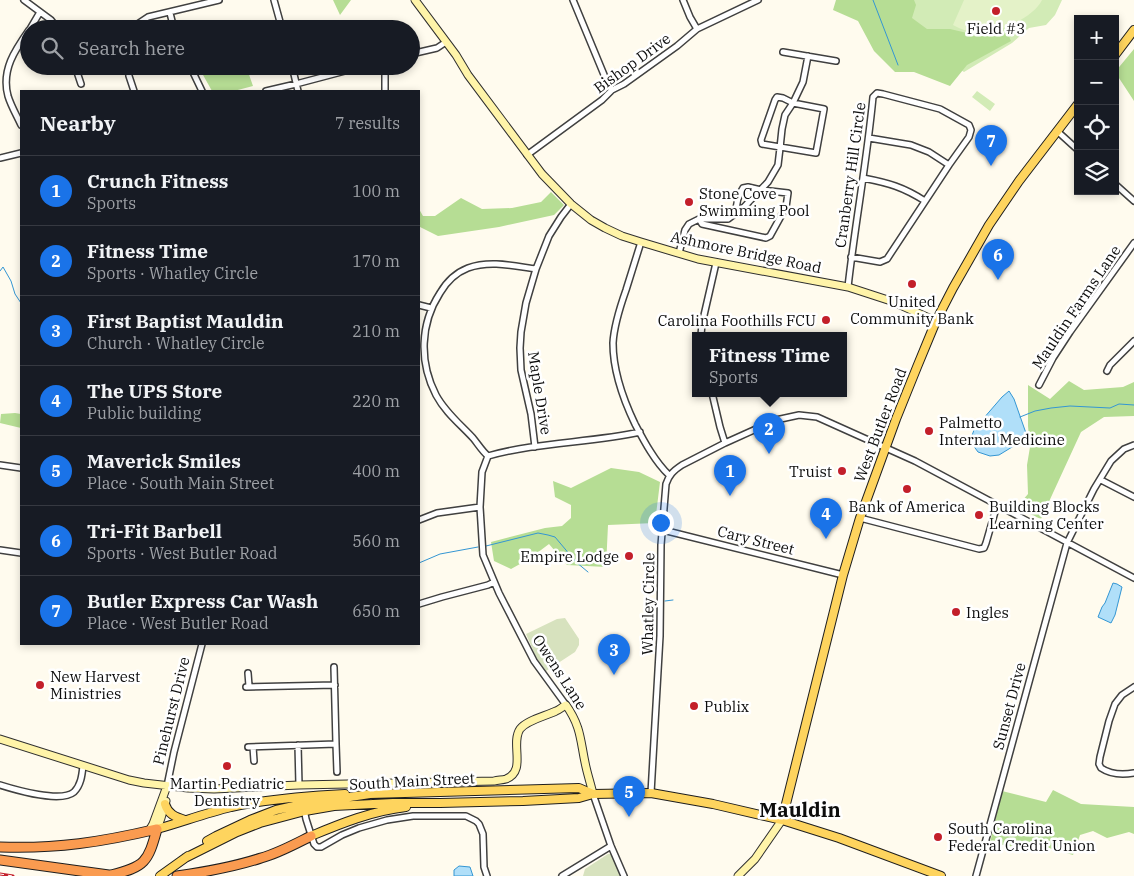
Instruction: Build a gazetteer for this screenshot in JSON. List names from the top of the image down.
{
  "streets": {
    "main road": ["West Butler Road", "South Main Street"],
    "street": [
      "Bishop Drive",
      "Cranberry Hill Circle",
      "Ashmore Bridge Road",
      "Mauldin Farms Lane",
      "Maple Drive",
      "Cary Street",
      "Whatley Circle",
      "Owens Lane",
      "Sunset Drive",
      "Pinehurst Drive"
    ]
  },
  "crossings": [
    ["Bishop Drive", "Ashmore Bridge Road"],
    ["Cranberry Hill Circle", "Ashmore Bridge Road"],
    ["Ashmore Bridge Road", "Maple Drive"],
    ["Ashmore Bridge Road", "West Butler Road"],
    ["West Butler Road", "Cary Street"],
    ["West Butler Road", "South Main Street"],
    ["Cary Street", "Whatley Circle"],
    ["Whatley Circle", "South Main Street"],
    ["Owens Lane", "South Main Street"]
  ],
  "districts": ["Mauldin"],
  "places": [
    "Field #3",
    "Stone Cove Swimming Pool",
    "United Community Bank",
    "Carolina Foothills FCU",
    "Palmetto Internal Medicine",
    "Truist",
    "Bank of America",
    "Building Blocks Learning Center",
    "Empire Lodge",
    "Ingles",
    "New Harvest Ministries",
    "Publix",
    "Martin Pediatric Dentistry",
    "South Carolina Federal Credit Union"
  ],
  "page": {
    "map_buttons": ["+", "−"],
    "search": "Search here",
    "heading": ["Nearby", "7 results"],
    "pins": [
      "7",
      "6",
      "2",
      "1",
      "4",
      "3",
      "5"
    ],
    "list": [
      {
        "mark": "1",
        "name": "Crunch Fitness",
        "note": "Sports",
        "value": "100 m"
      },
      {
        "mark": "2",
        "name": "Fitness Time",
        "note": "Sports · Whatley Circle",
        "value": "170 m"
      },
      {
        "mark": "3",
        "name": "First Baptist Mauldin",
        "note": "Church · Whatley Circle",
        "value": "210 m"
      },
      {
        "mark": "4",
        "name": "The UPS Store",
        "note": "Public building",
        "value": "220 m"
      },
      {
        "mark": "5",
        "name": "Maverick Smiles",
        "note": "Place · South Main Street",
        "value": "400 m"
      },
      {
        "mark": "6",
        "name": "Tri-Fit Barbell",
        "note": "Sports · West Butler Road",
        "value": "560 m"
      },
      {
        "mark": "7",
        "name": "Butler Express Car Wash",
        "note": "Place · West Butler Road",
        "value": "650 m"
      }
    ],
    "popup": ["Fitness Time", "Sports"]
  }
}
